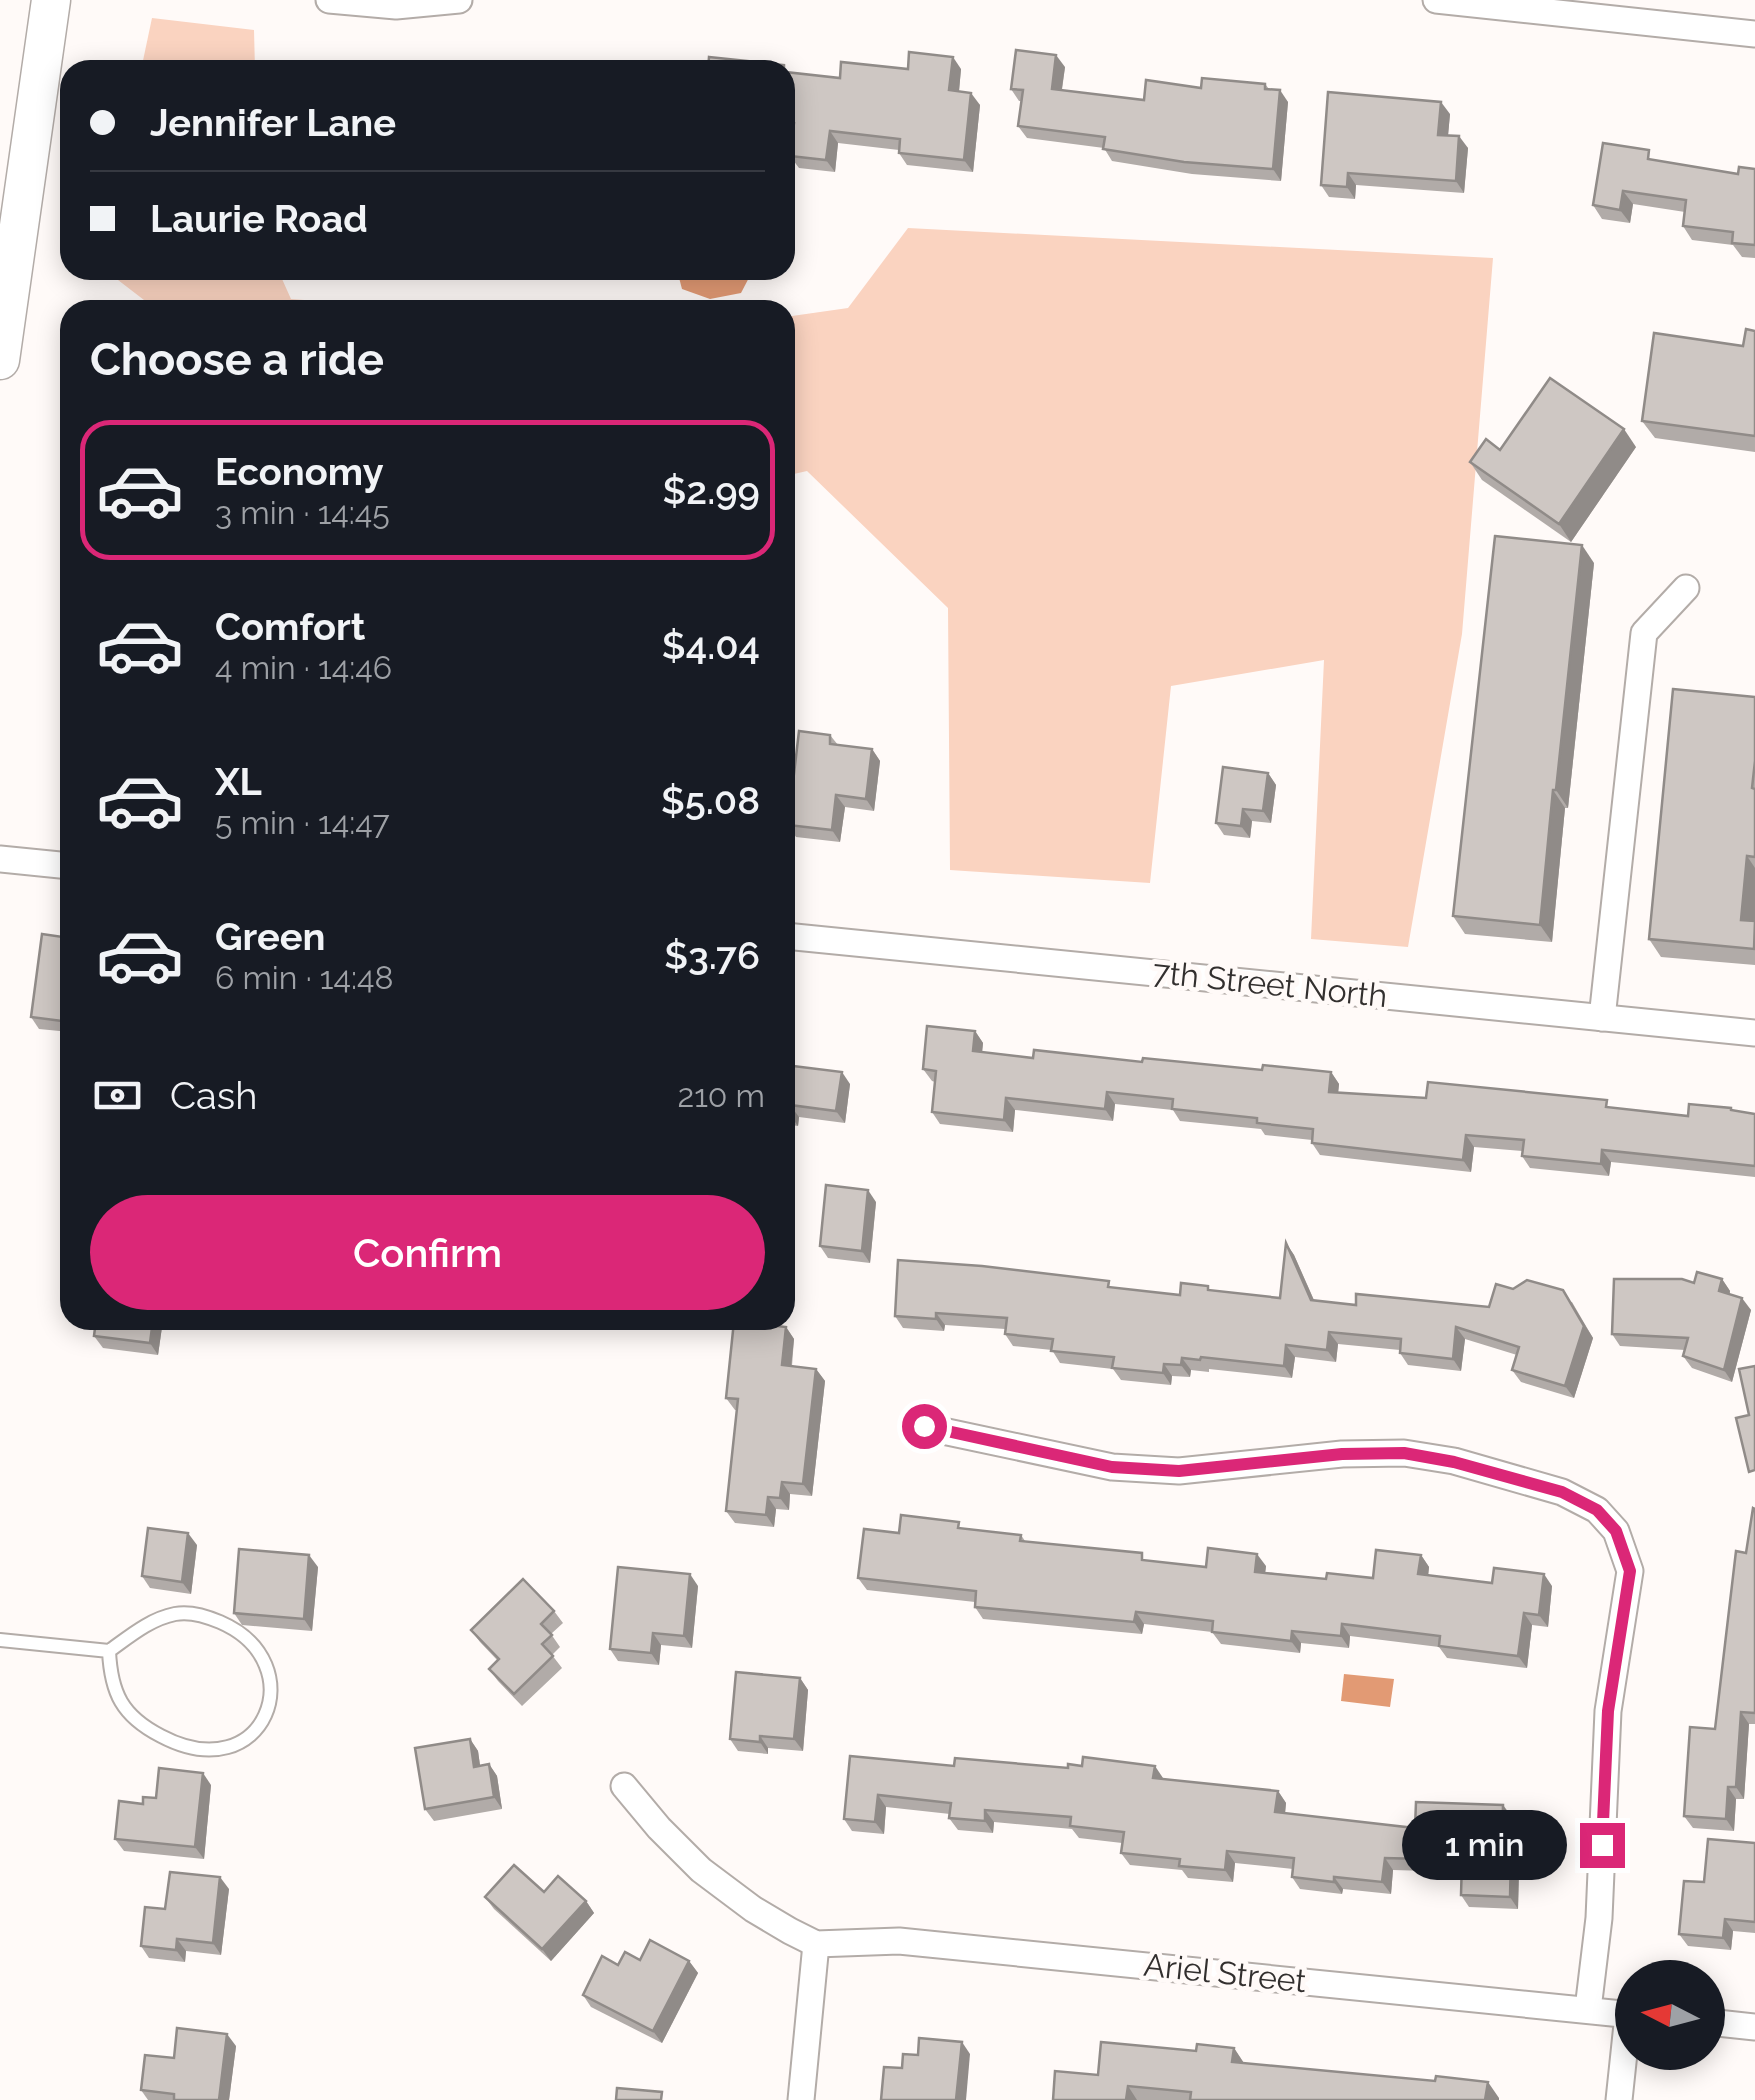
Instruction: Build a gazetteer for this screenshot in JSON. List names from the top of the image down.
{
  "streets": {
    "street": ["7th Street North", "Ariel Street"]
  },
  "north": "left",
  "page": {
    "banner": ["Jennifer Lane", "Laurie Road"],
    "heading": "Choose a ride",
    "list": [
      {
        "name": "Economy",
        "note": "3 min · 14:45",
        "value": "$2.99"
      },
      {
        "name": "Comfort",
        "note": "4 min · 14:46",
        "value": "$4.04"
      },
      {
        "name": "XL",
        "note": "5 min · 14:47",
        "value": "$5.08"
      },
      {
        "name": "Green",
        "note": "6 min · 14:48",
        "value": "$3.76"
      }
    ],
    "pay": ["Cash", "210 m"],
    "buttons": "Confirm",
    "bubble": "1 min"
  }
}
